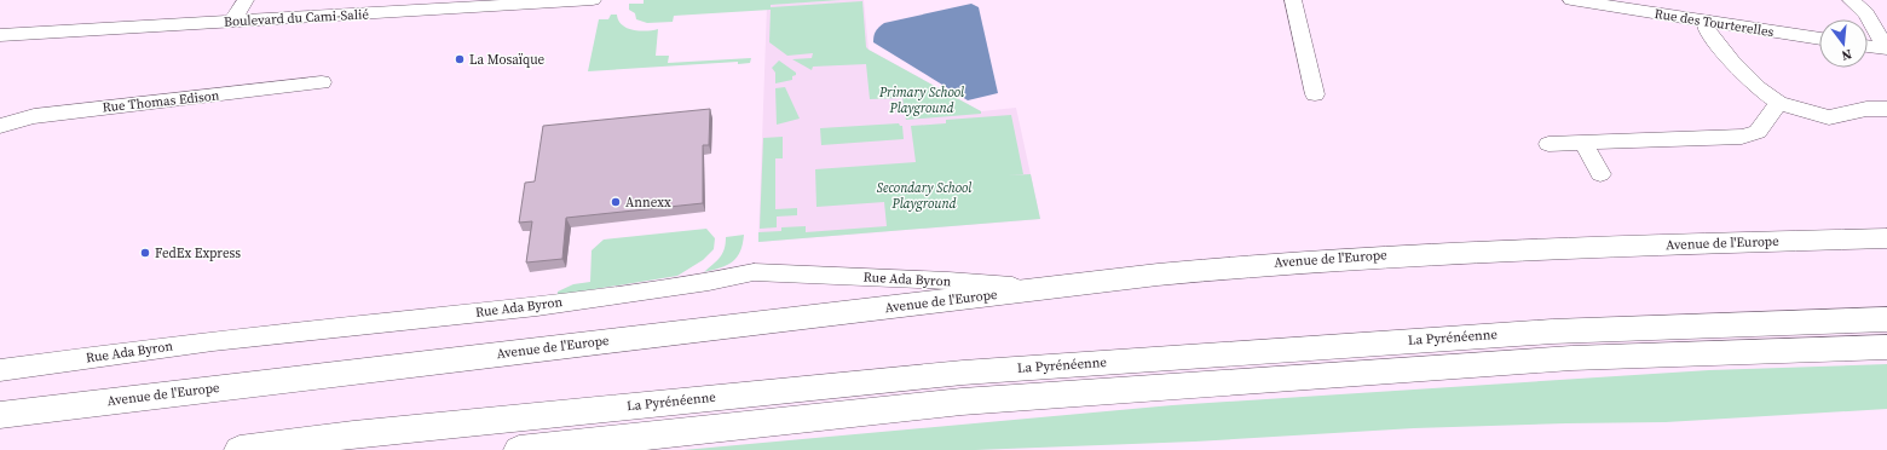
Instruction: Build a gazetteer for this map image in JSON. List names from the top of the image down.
{
  "streets": {
    "main road": ["Avenue de l'Europe", "La Pyrénéenne"],
    "street": [
      "Boulevard du Cami-Salié",
      "Rue des Tourterelles",
      "Rue Thomas Edison",
      "Rue Ada Byron"
    ]
  },
  "crossings": [
    ["Avenue de l'Europe", "Rue Ada Byron"]
  ],
  "parks": ["Primary School Playground", "Secondary School Playground"],
  "places": ["La Mosaïque", "Annexx", "FedEx Express"],
  "north": "bottom"
}
